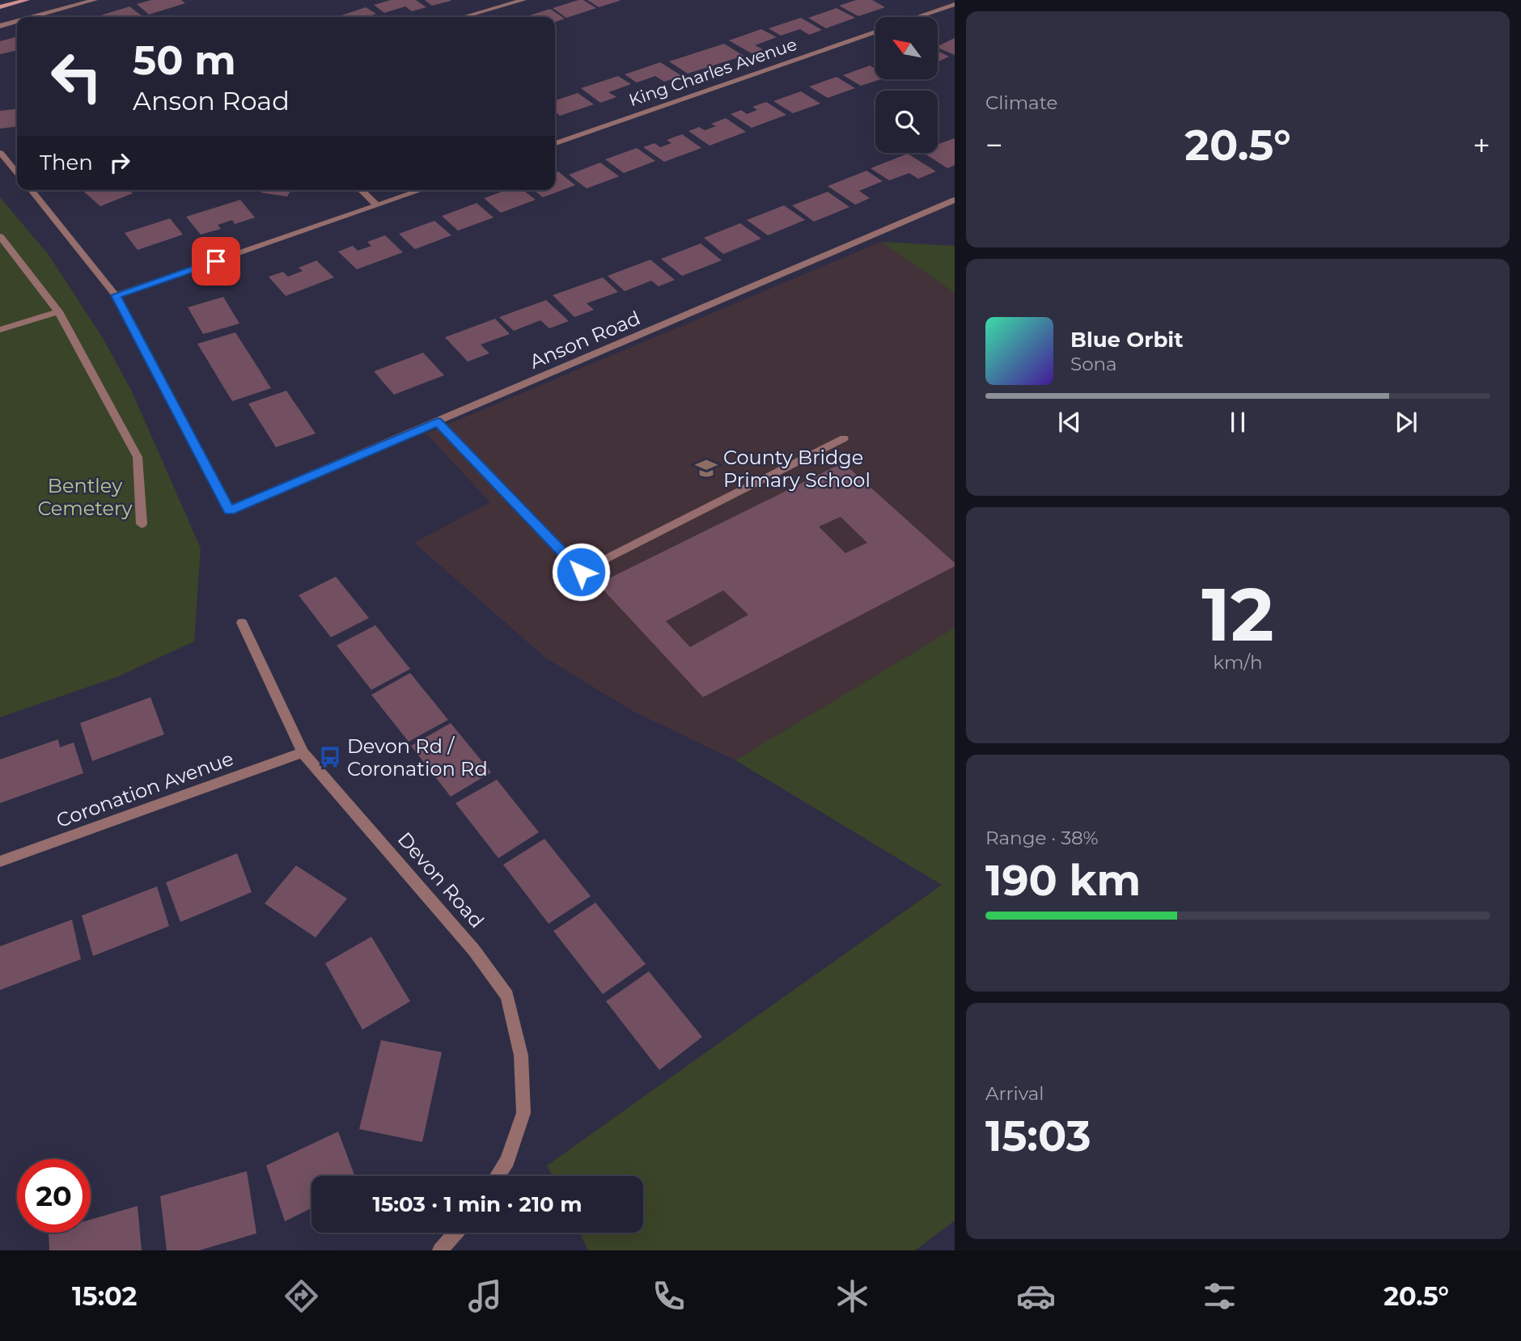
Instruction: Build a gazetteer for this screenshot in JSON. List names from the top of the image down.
{
  "streets": {
    "street": [
      "King Charles Avenue",
      "Anson Road",
      "Coronation Avenue",
      "Devon Road"
    ]
  },
  "crossings": [
    ["Coronation Avenue", "Devon Road"]
  ],
  "parks": ["Bentley Cemetery"],
  "places": {
    "school or university": ["County Bridge Primary School"],
    "bus stop": ["Devon Rd / Coronation Rd"]
  },
  "north": "top left",
  "page": {
    "tile": [
      "Climate",
      ["12", "km/h"],
      ["Range · 38%", "190 km"],
      ["Arrival", "15:03"]
    ],
    "turn": ["50 m", "Anson Road"],
    "heat": ["−", "20.5°", "+"],
    "then": "Then",
    "song": ["Blue Orbit", "Sona"],
    "limit": "20",
    "trip": "15:03 · 1 min · 210 m",
    "tabs": ["15:02", "20.5°"]
  }
}
